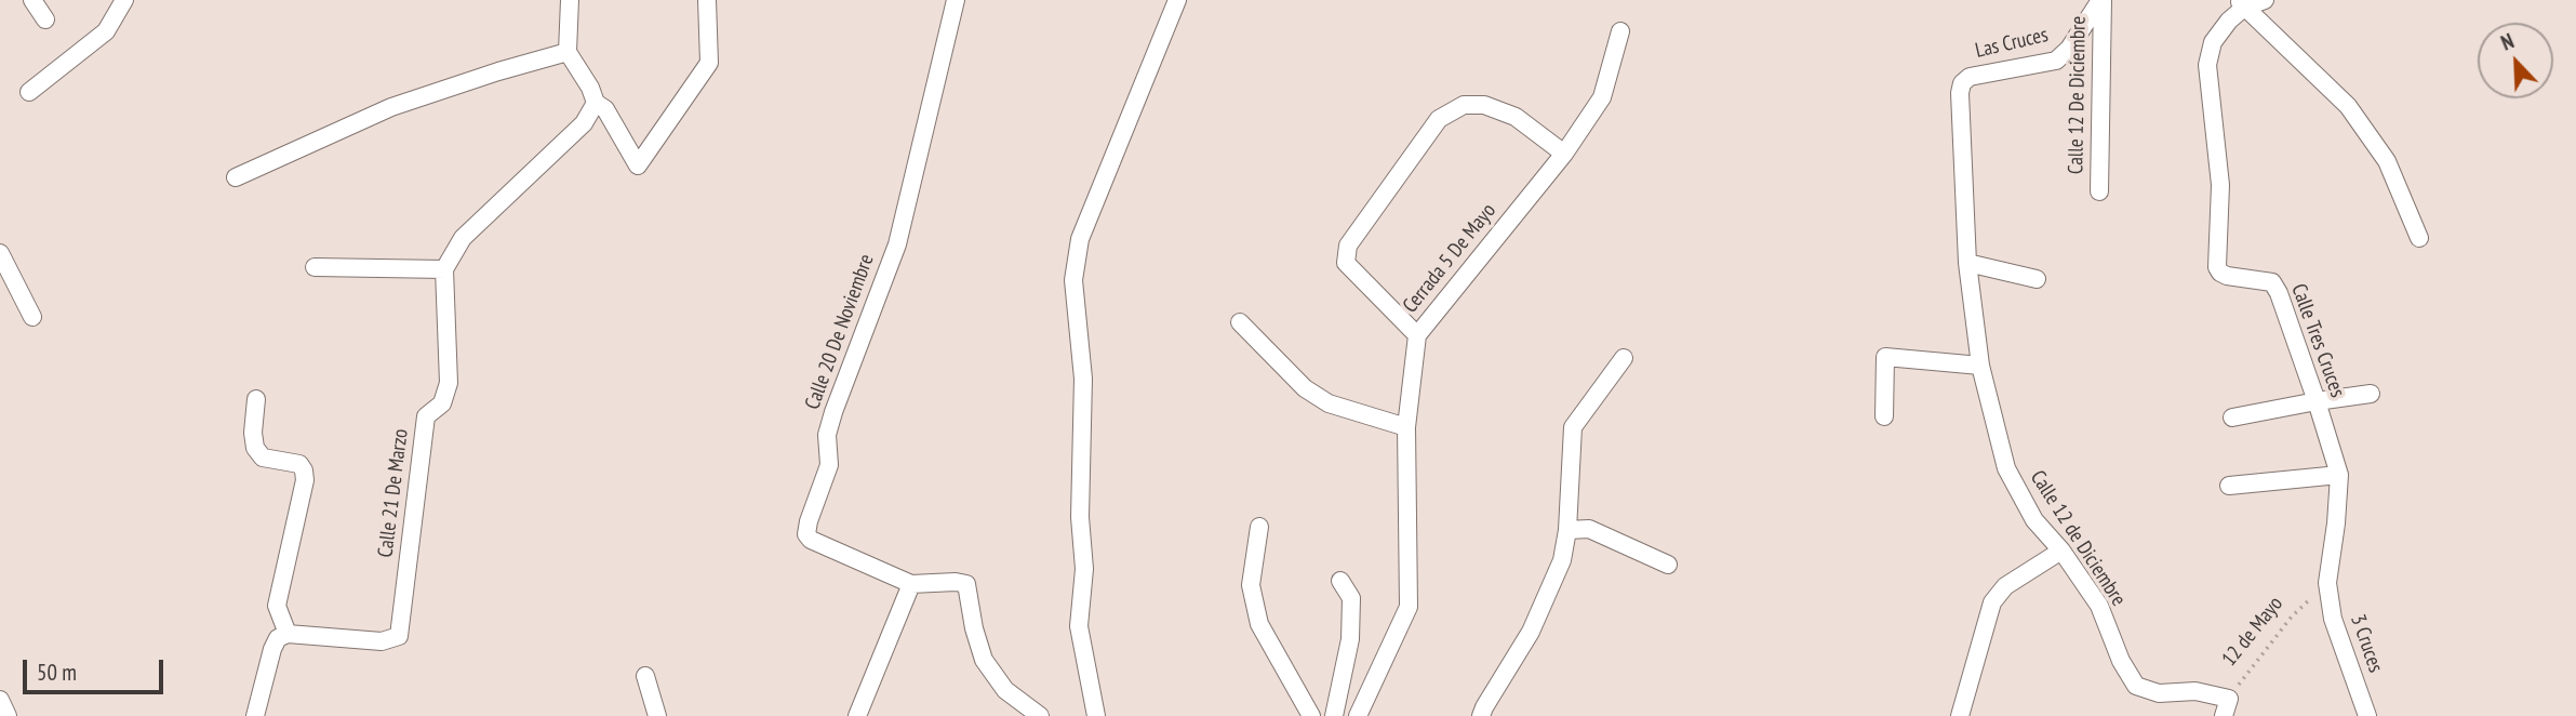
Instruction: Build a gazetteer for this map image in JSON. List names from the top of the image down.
{
  "streets": {
    "street": [
      "Las Cruces",
      "Calle 12 De Diciembre",
      "Cerrada 5 De Mayo",
      "Calle 20 De Noviembre",
      "Calle Tres Cruces",
      "Calle 21 De Marzo",
      "Calle 12 de Diciembre",
      "12 de Mayo",
      "3 Cruces"
    ]
  },
  "crossings": [
    ["Las Cruces", "Calle 12 De Diciembre"],
    ["Las Cruces", "Calle 12 de Diciembre"],
    ["Calle Tres Cruces", "12 de Mayo"],
    ["Calle Tres Cruces", "3 Cruces"],
    ["Calle 12 de Diciembre", "12 de Mayo"],
    ["12 de Mayo", "3 Cruces"]
  ],
  "scale_bar": "50 m",
  "north": "top left"
}
